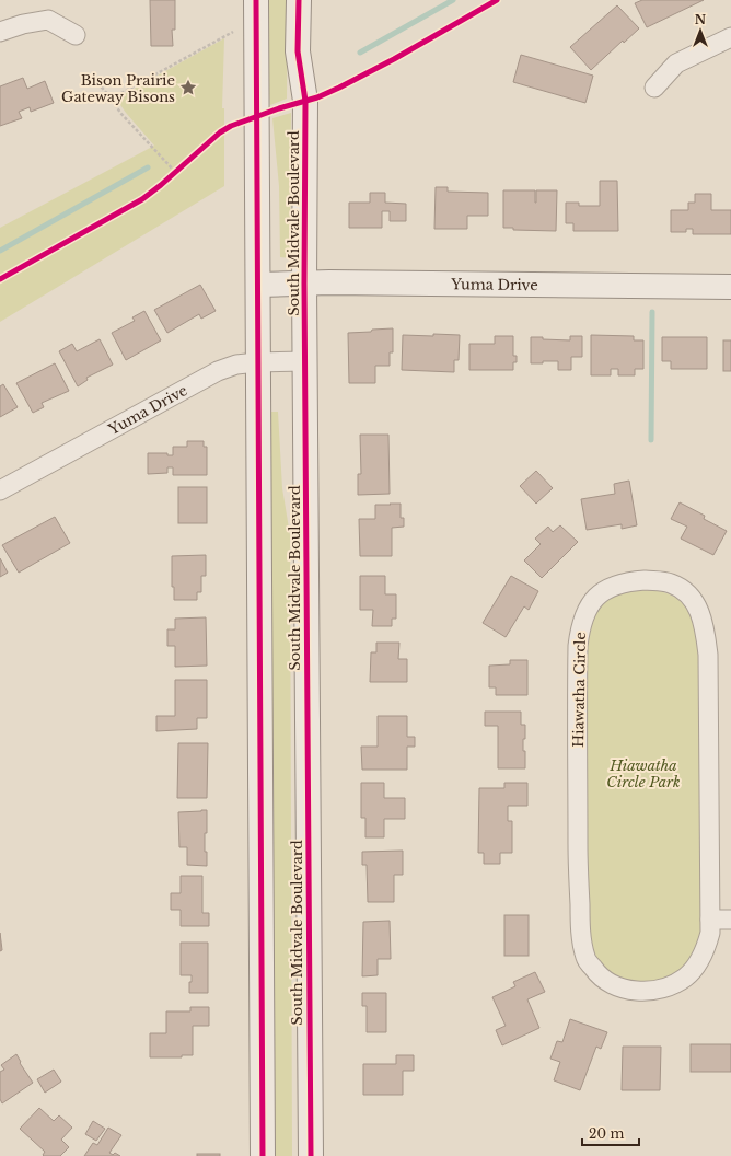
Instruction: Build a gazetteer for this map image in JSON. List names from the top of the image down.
{
  "streets": {
    "main road": ["South Midvale Boulevard", "Yuma Drive"],
    "street": ["Hiawatha Circle"]
  },
  "crossings": [
    ["South Midvale Boulevard", "Yuma Drive"]
  ],
  "parks": ["Hiawatha Circle Park"],
  "places": {
    "place": ["Bison Prairie Gateway Bisons"]
  },
  "scale_bar": "20 m",
  "north": "top"
}
